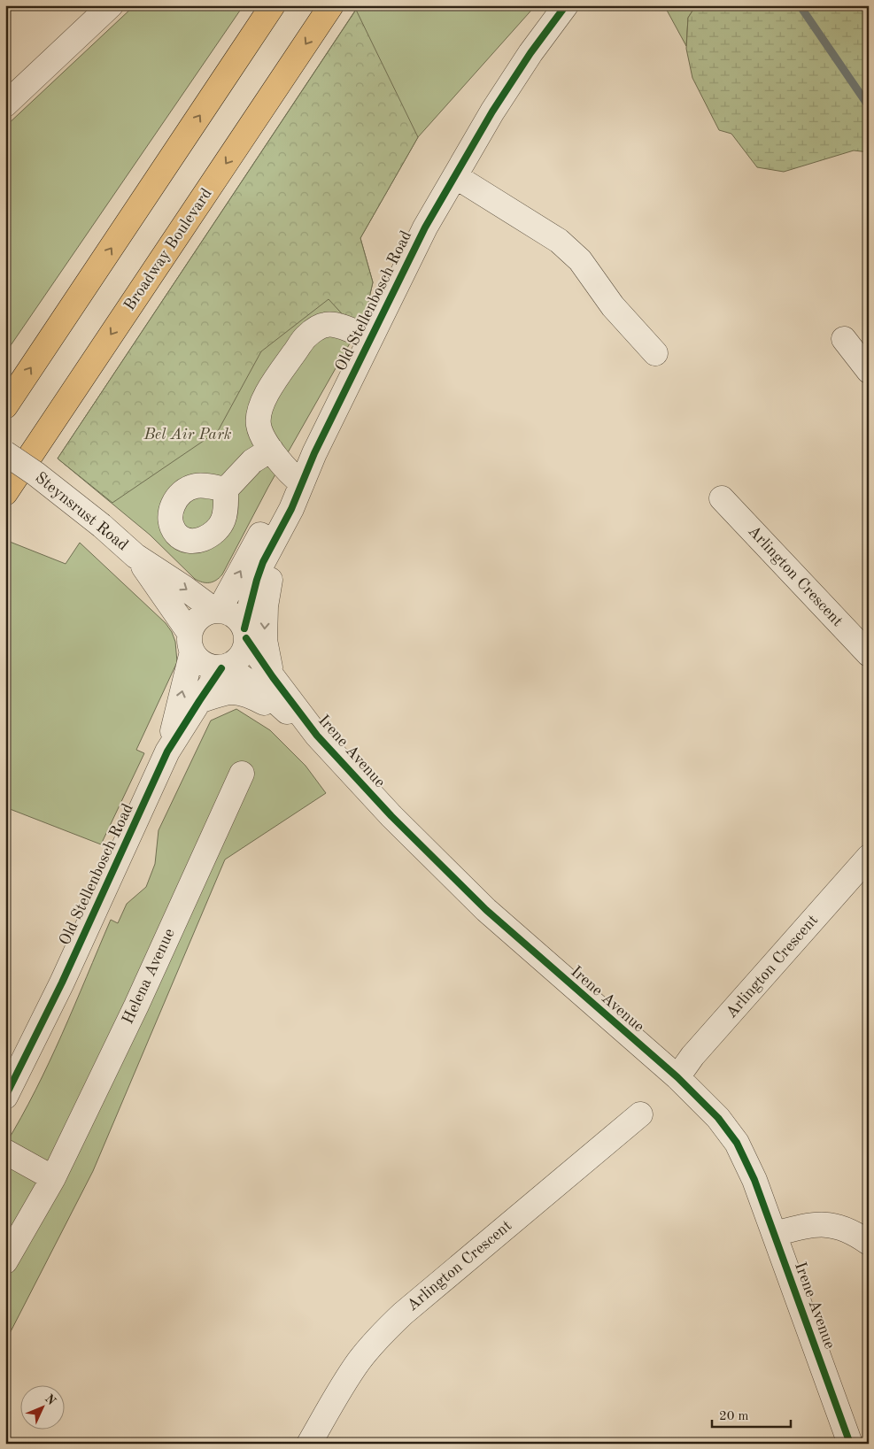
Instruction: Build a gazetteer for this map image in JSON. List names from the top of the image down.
{
  "streets": {
    "main road": ["Broadway Boulevard"],
    "street": [
      "Old Stellenbosch Road",
      "Steynsrust Road",
      "Arlington Crescent",
      "Irene Avenue",
      "Helena Avenue"
    ]
  },
  "crossings": [
    ["Old Stellenbosch Road", "Steynsrust Road"],
    ["Old Stellenbosch Road", "Irene Avenue"],
    ["Steynsrust Road", "Irene Avenue"],
    ["Arlington Crescent", "Irene Avenue"]
  ],
  "parks": ["Bel Air Park"],
  "scale_bar": "20 m",
  "north": "top right"
}
